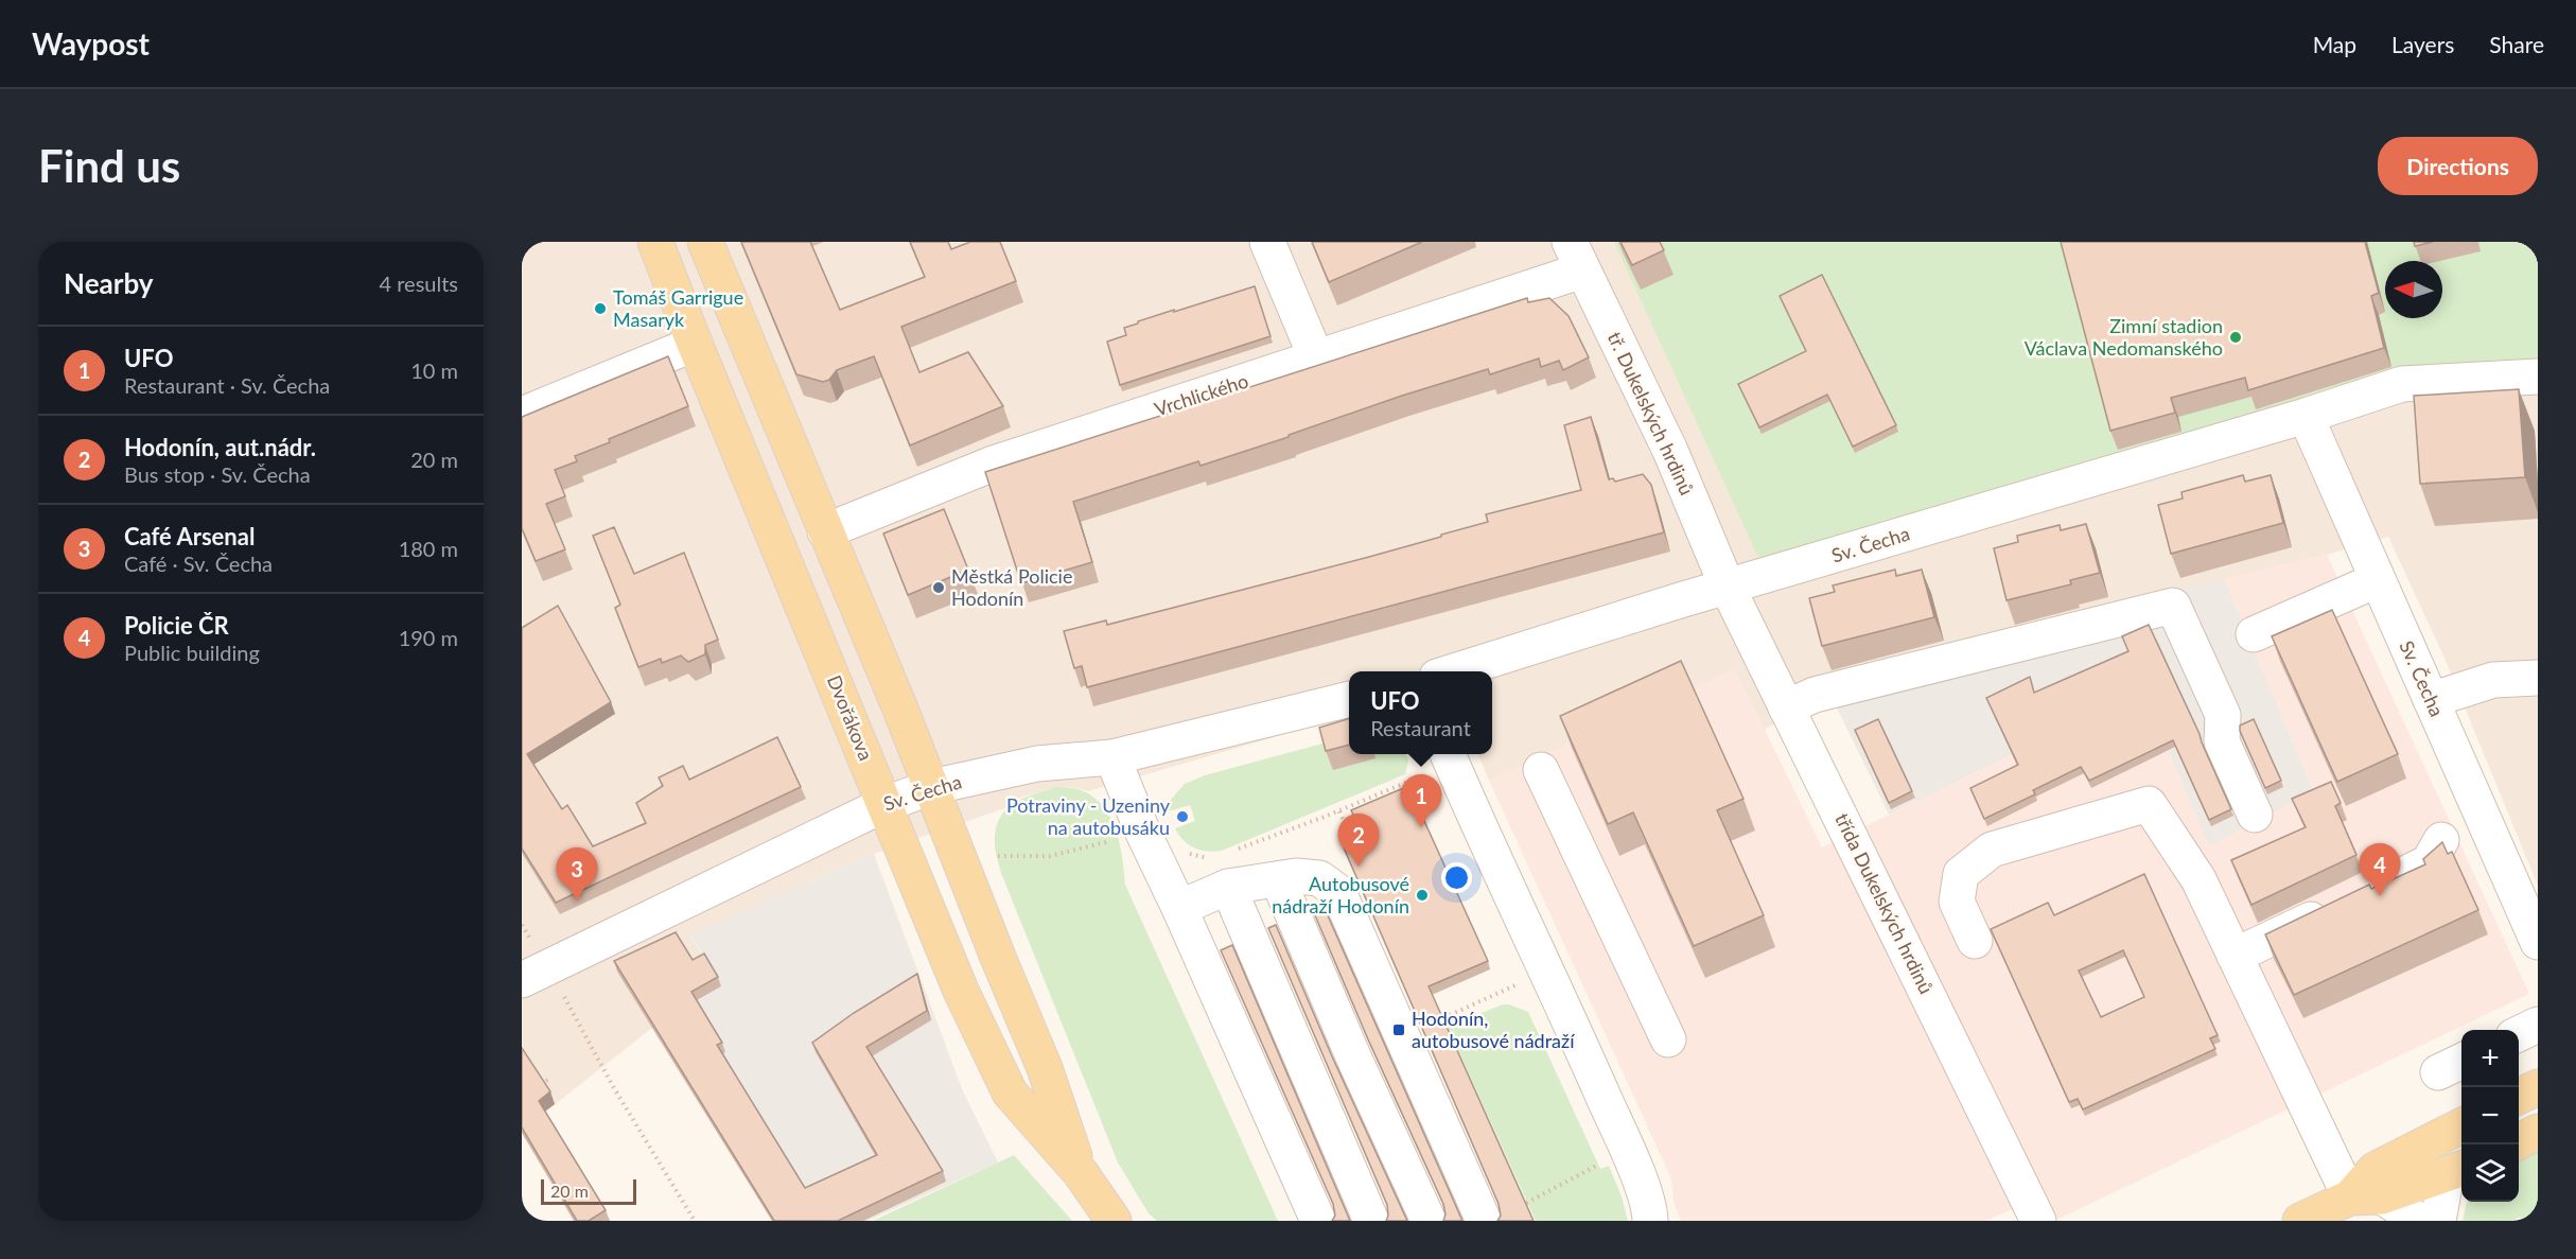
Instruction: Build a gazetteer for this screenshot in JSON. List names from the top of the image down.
{
  "streets": {
    "main road": ["Dvořákova"],
    "street": [
      "Vrchlického",
      "tř. Dukelských hrdinů",
      "Sv. Čecha",
      "třída Dukelských hrdinů"
    ]
  },
  "crossings": [
    ["Vrchlického", "tř. Dukelských hrdinů"],
    ["Vrchlického", "Dvořákova"],
    ["tř. Dukelských hrdinů", "Sv. Čecha"],
    ["tř. Dukelských hrdinů", "třída Dukelských hrdinů"],
    ["Sv. Čecha", "Dvořákova"],
    ["Sv. Čecha", "třída Dukelských hrdinů"]
  ],
  "places": {
    "other": [
      "Tomáš Garrigue Masaryk",
      "Zimní stadion Václava Nedomanského",
      "Městká Policie Hodonín",
      "Potraviny - Uzeniny na autobusáku",
      "Autobusové nádraží Hodonín"
    ],
    "transit": ["Hodonín, autobusové nádraží"]
  },
  "scale_bar": "20 m",
  "north": "left",
  "page": {
    "header": "Waypost",
    "nav": ["Map", "Layers", "Share"],
    "buttons": "Directions",
    "title": "Find us",
    "heading": ["Nearby", "4 results"],
    "list": [
      {
        "mark": "1",
        "name": "UFO",
        "note": "Restaurant · Sv. Čecha",
        "value": "10 m"
      },
      {
        "mark": "2",
        "name": "Hodonín, aut.nádr.",
        "note": "Bus stop · Sv. Čecha",
        "value": "20 m"
      },
      {
        "mark": "3",
        "name": "Café Arsenal",
        "note": "Café · Sv. Čecha",
        "value": "180 m"
      },
      {
        "mark": "4",
        "name": "Policie ČR",
        "note": "Public building",
        "value": "190 m"
      }
    ],
    "popup": ["UFO", "Restaurant"],
    "pins": [
      "1",
      "2",
      "4",
      "3"
    ],
    "map_buttons": ["+", "−"],
    "scale": "20 m"
  }
}
